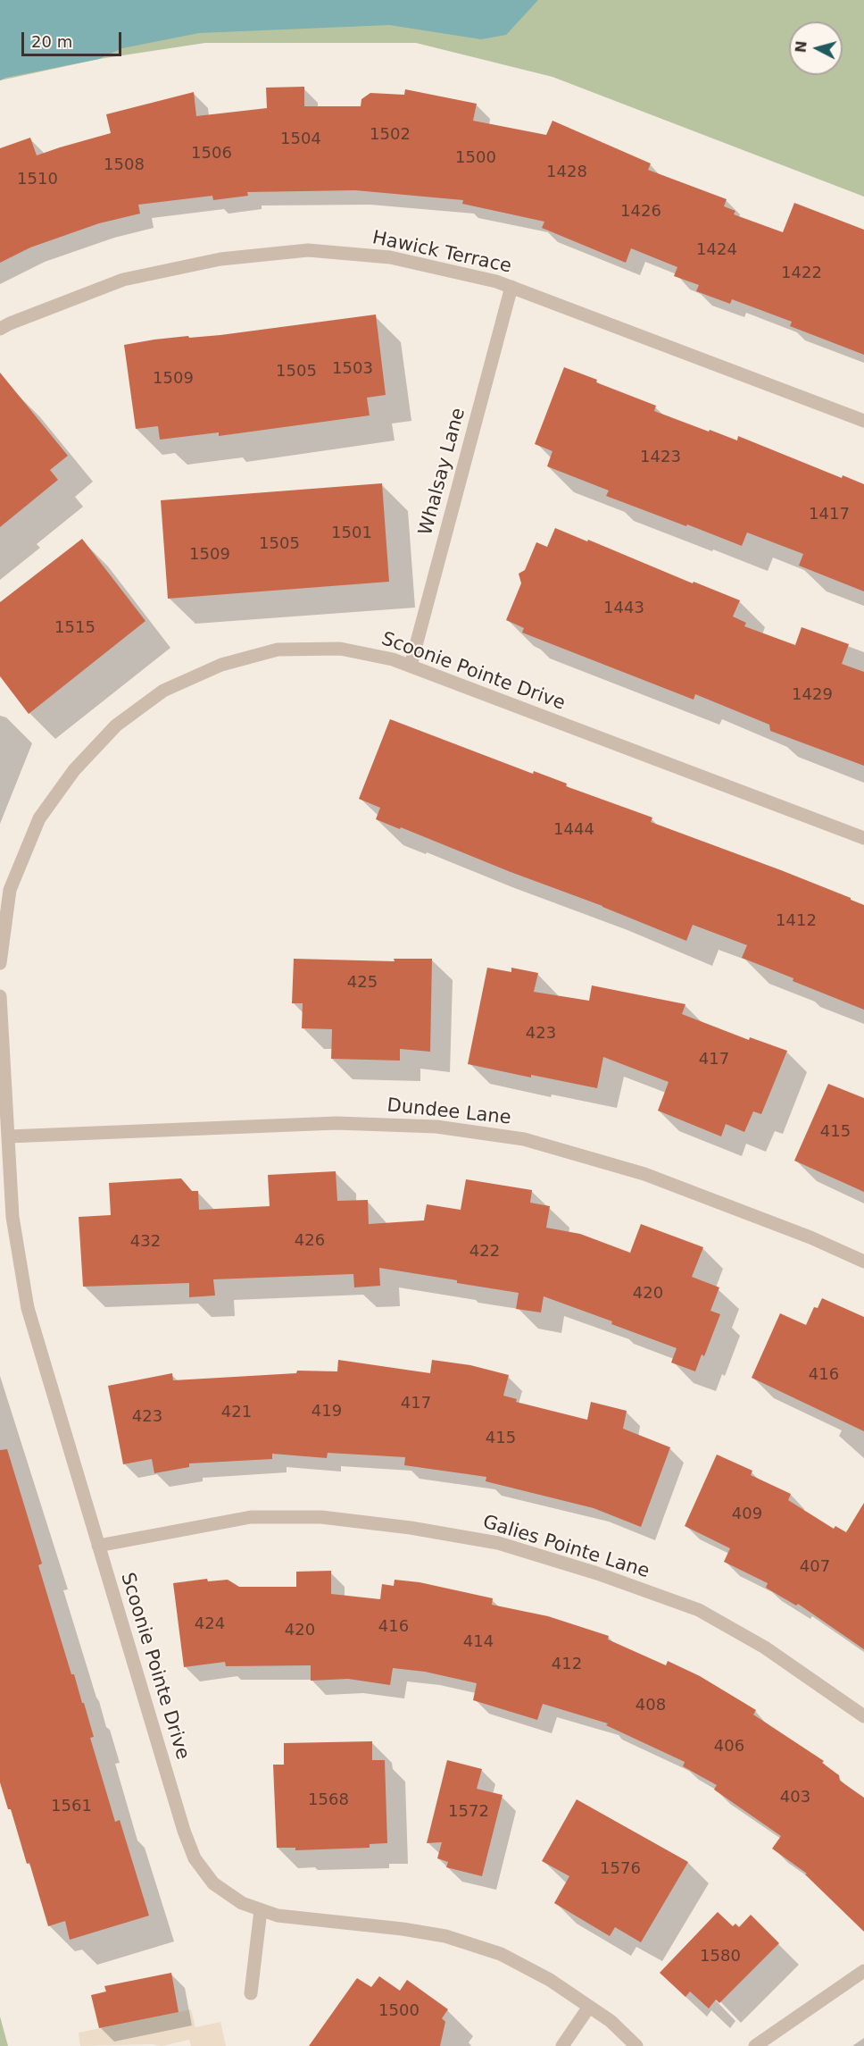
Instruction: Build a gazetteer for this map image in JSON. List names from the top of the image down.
{
  "streets": {
    "street": [
      "Hawick Terrace",
      "Whalsay Lane",
      "Scoonie Pointe Drive",
      "Dundee Lane",
      "Galies Pointe Lane"
    ]
  },
  "crossings": [
    ["Hawick Terrace", "Whalsay Lane"],
    ["Whalsay Lane", "Scoonie Pointe Drive"],
    ["Scoonie Pointe Drive", "Dundee Lane"],
    ["Scoonie Pointe Drive", "Galies Pointe Lane"]
  ],
  "house_numbers": [
    "1502",
    "1504",
    "1506",
    "1500",
    "1508",
    "1428",
    "1510",
    "1426",
    "1424",
    "1422",
    "1503",
    "1505",
    "1509",
    "1423",
    "1417",
    "1501",
    "1505",
    "1509",
    "1443",
    "1515",
    "1429",
    "1444",
    "1412",
    "425",
    "423",
    "417",
    "415",
    "426",
    "432",
    "422",
    "420",
    "416",
    "417",
    "419",
    "421",
    "423",
    "415",
    "409",
    "407",
    "424",
    "416",
    "420",
    "414",
    "412",
    "408",
    "406",
    "403",
    "1568",
    "1561",
    "1572",
    "1576",
    "1580",
    "1500"
  ],
  "scale_bar": "20 m",
  "north": "left"
}
